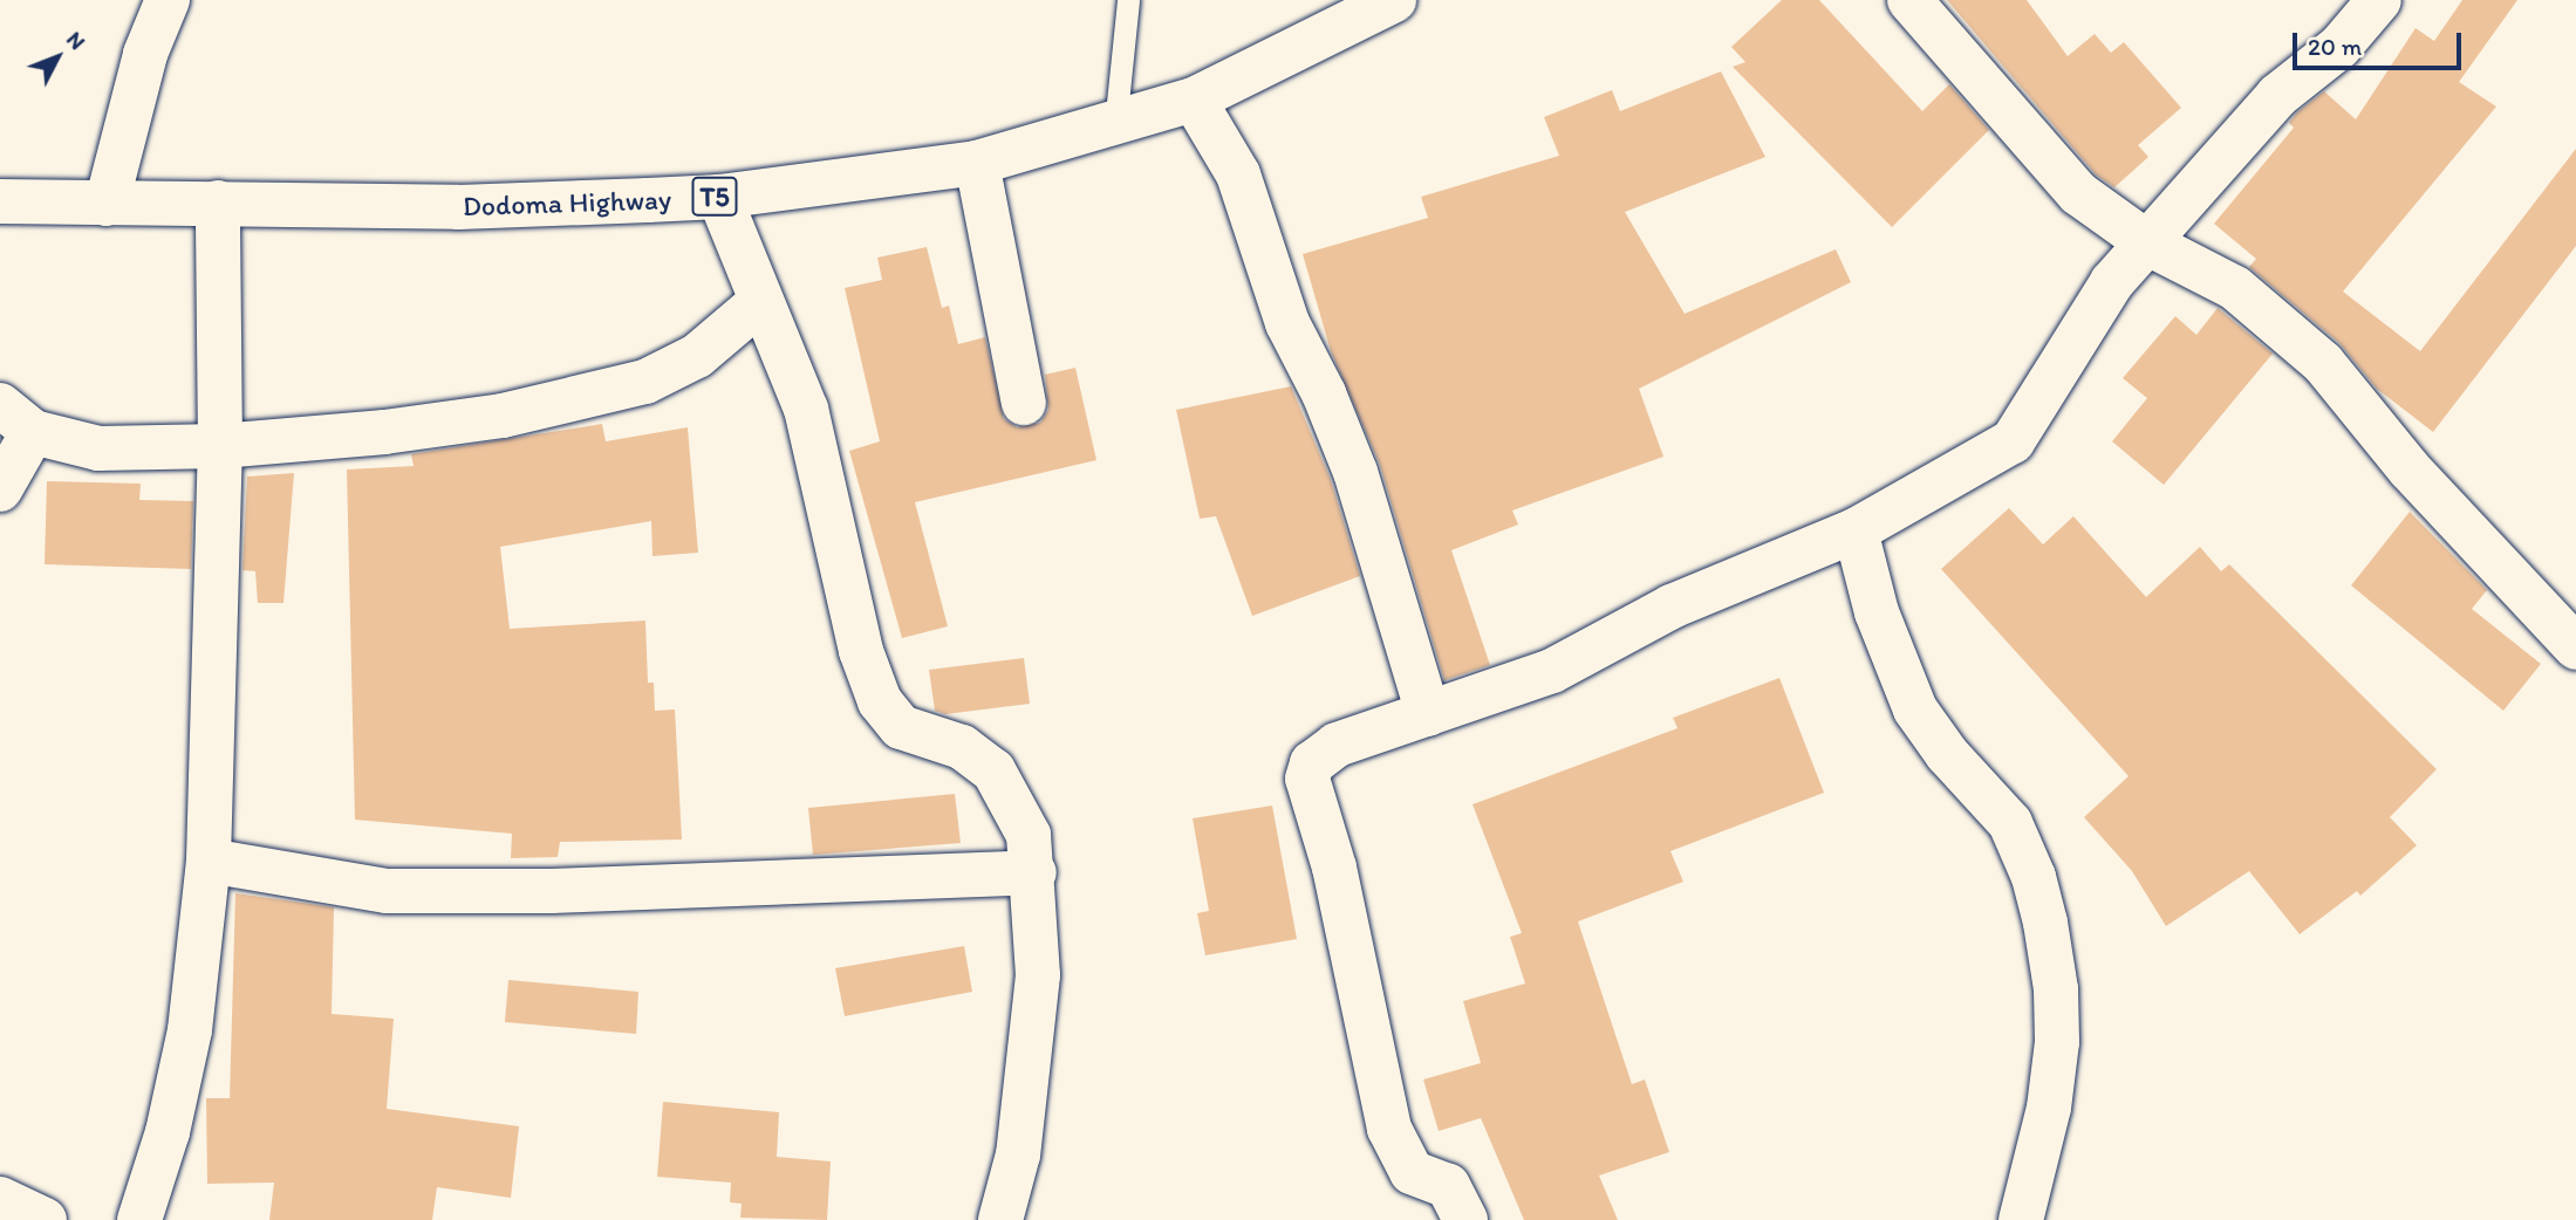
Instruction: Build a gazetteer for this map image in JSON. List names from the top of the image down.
{
  "streets": {
    "main road": ["T5", "Dodoma Highway"]
  },
  "scale_bar": "20 m",
  "north": "top right"
}
